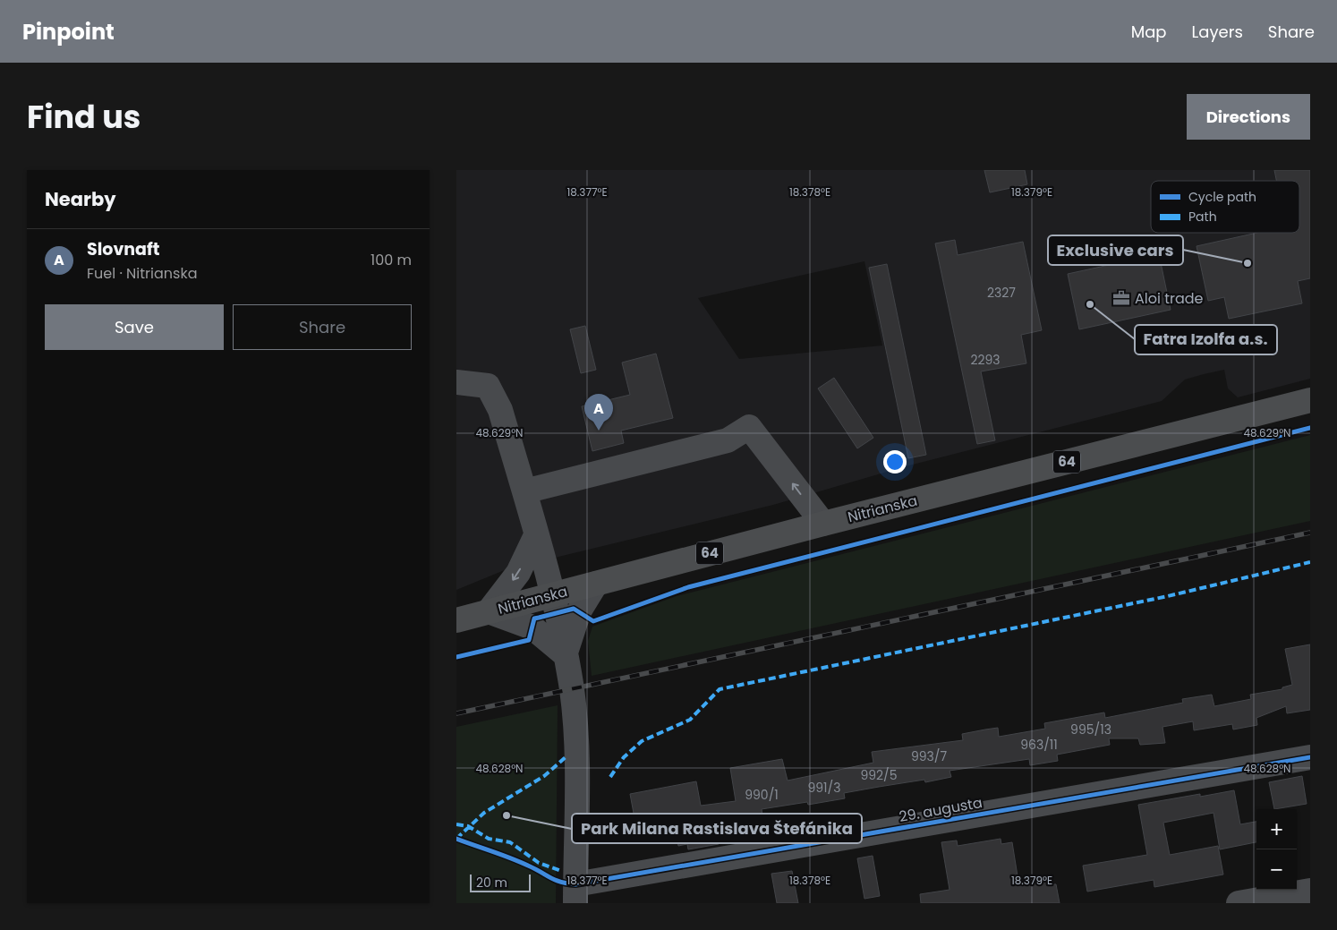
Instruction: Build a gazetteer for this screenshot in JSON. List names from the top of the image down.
{
  "streets": {
    "main road": ["64", "Nitrianska"],
    "street": ["29. augusta"]
  },
  "places": {
    "other": ["Exclusive cars", "Fatra Izolfa a.s.", "Park Milana Rastislava Štefánika"],
    "office": ["Aloi trade"]
  },
  "house_numbers": [
    "2327",
    "2293",
    "995/13",
    "963/11",
    "993/7",
    "992/5",
    "991/3",
    "990/1"
  ],
  "legend": ["Cycle path", "Path"],
  "scale_bar": "20 m",
  "page": {
    "header": "Pinpoint",
    "nav": ["Map", "Layers", "Share"],
    "title": "Find us",
    "buttons": [
      "Directions",
      ["Save", "Share"]
    ],
    "heading": "Nearby",
    "list": [
      {
        "mark": "A",
        "name": "Slovnaft",
        "note": "Fuel · Nitrianska",
        "value": "100 m"
      }
    ],
    "pins": "A",
    "map_buttons": ["+", "−"],
    "scale": "20 m"
  },
  "coordinates": [
    "18.377°E",
    "18.378°E",
    "18.379°E",
    "48.629°N",
    "48.628°N"
  ]
}
